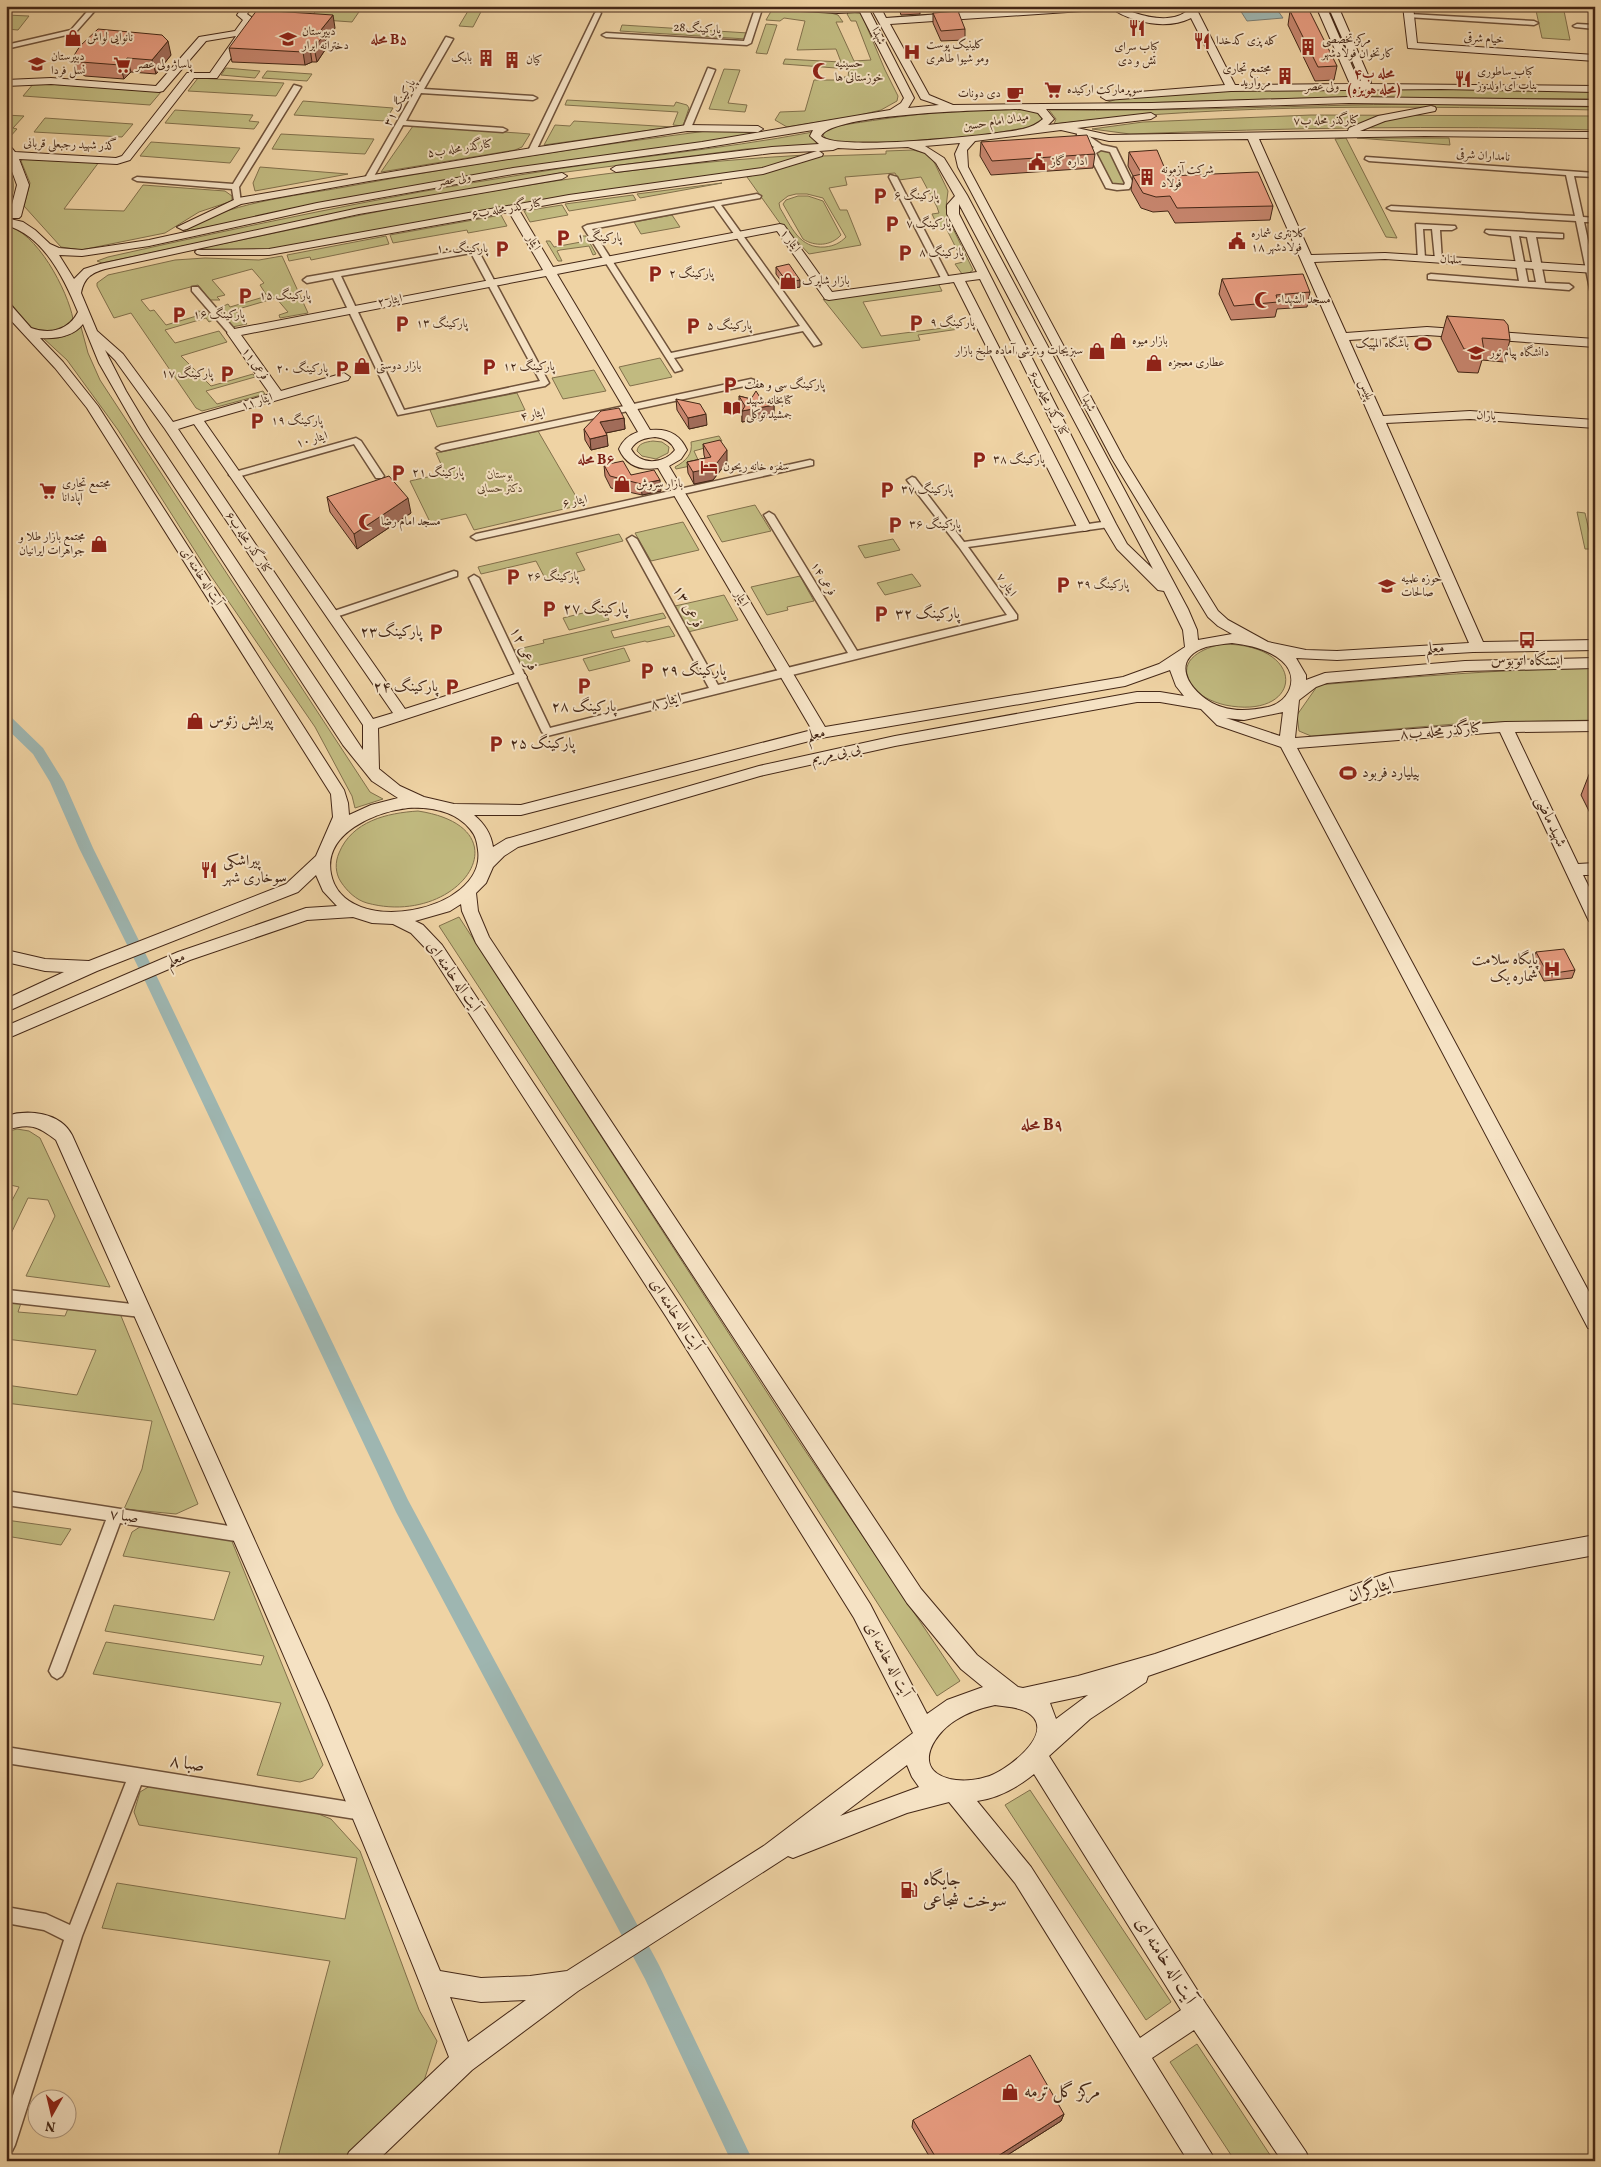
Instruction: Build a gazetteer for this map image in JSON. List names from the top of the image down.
{
  "streets": {
    "main road": [
      "شهدا",
      "خیام شرقی",
      "ولی عصر",
      "کنارگذر محله ب۷",
      "میدان امام حسین",
      "گذر شهید رجبعلی قربانی",
      "کنارگذر محله ب۵",
      "کنار گذر محله ب۶",
      "ایثار ۱",
      "ایثار",
      "سلمان",
      "ایثار ۲",
      "فرعی ۱۱",
      "پلیس",
      "ایثار ۱۱",
      "یاران",
      "آیت اله خامنه ای",
      "معلم",
      "کنارگذر محله ب۸",
      "بی بی مریم",
      "شهید ماضی",
      "ایثارگران"
    ],
    "street": [
      "پارکینگ28",
      "پارکینگ ۳۱",
      "نامداران شرقی",
      "ایثار ۴",
      "ایثار ۱۰",
      "ایثار ۶",
      "فرعی ۱۴",
      "ایثار ۷",
      "فرعی ۱۳",
      "فرعی ۱۲",
      "ایثار ۸",
      "صبا ۷",
      "صبا ۸"
    ]
  },
  "crossings": [
    ["شهدا", "کنار گذر محله ب۶"],
    ["شهدا", "معلم"],
    ["شهدا", "بی بی مریم"],
    ["ولی عصر", "کنارگذر محله ب۷"],
    ["ولی عصر", "میدان امام حسین"],
    ["ولی عصر", "کنارگذر محله ب۵"],
    ["ولی عصر", "کنار گذر محله ب۶"],
    ["پارکینگ ۳۱", "کنارگذر محله ب۵"],
    ["کنارگذر محله ب۷", "پلیس"],
    ["کنار گذر محله ب۶", "ایثار ۱"],
    ["کنار گذر محله ب۶", "ایثار"],
    ["کنار گذر محله ب۶", "ایثار ۱۱"],
    ["ایثار ۱", "ایثار"],
    ["ایثار ۱", "ایثار ۲"],
    ["ایثار", "ایثار ۲"],
    ["ایثار", "ایثار ۴"],
    ["ایثار", "ایثار ۶"],
    ["ایثار", "ایثار ۷"],
    ["ایثار", "معلم"],
    ["ایثار", "ایثار ۸"],
    ["سلمان", "پلیس"],
    ["ایثار ۲", "فرعی ۱۱"],
    ["فرعی ۱۱", "ایثار ۱۱"],
    ["پلیس", "یاران"],
    ["پلیس", "معلم"],
    ["آیت اله خامنه ای", "معلم"],
    ["آیت اله خامنه ای", "بی بی مریم"],
    ["آیت اله خامنه ای", "ایثارگران"],
    ["فرعی ۱۴", "ایثار ۷"],
    ["ایثار ۷", "ایثار ۸"],
    ["فرعی ۱۳", "ایثار ۸"],
    ["فرعی ۱۲", "ایثار ۸"],
    ["معلم", "بی بی مریم"],
    ["کنارگذر محله ب۸", "شهید ماضی"]
  ],
  "districts": [
    "محله B۵",
    "محله ب۴ (محله هویزه)",
    "محله B۶",
    "محله B۹"
  ],
  "parks": ["بوستان دکتر حسابی"],
  "places": {
    "restaurant": [
      "کباب سرای تش و دی",
      "کله پزی کدخدا",
      "کباب ساطوری بناب آی اولدوز",
      "پیراشکی سوخاری شهر"
    ],
    "shop": [
      "نانوایی لواش",
      "بازار شاپرک",
      "بازار میوه",
      "سبزیجات و ترشی آماده طبخ بازار",
      "عطاری معجزه",
      "بازار دوستی",
      "بازار سروش",
      "مجتمع بازار طلا و جواهرات ایرانیان",
      "پیرایش زئوس",
      "مرکز گل ترمه"
    ],
    "school or university": [
      "دبیرستان دخترانه ابرار",
      "دبیرستان نسل فردا",
      "دانشگاه پیام نور",
      "حوزه علمیه صالحات"
    ],
    "building": [
      "مرکز تخصصی کارتخوان فولادشهر",
      "بابک",
      "کیان",
      "مجتمع تجاری مروارید",
      "شرکت آزمونه فولاد"
    ],
    "hospital": ["کلینیک پوست ومو شیوا طاهری", "پایگاه سلامت شماره یک"],
    "supermarket": ["پاساژ ولی عصر", "سوپرمارکت ارکیده", "مجتمع تجاری آپادانا"],
    "mosque": ["حسینیه خوزستانی ها", "مسجد الشهداء", "مسجد امام رضا"],
    "cafe": ["دی دونات"],
    "public building": ["اداره گاز", "کلانتری شماره ۱۸ فولادشهر"],
    "parking": [
      "پارکینگ ۶",
      "پارکینگ ۷",
      "پارکینگ ۱",
      "پارکینگ ۱۰",
      "پارکینگ ۸",
      "پارکینگ ۲",
      "پارکینگ ۱۵",
      "پارکینگ ۱۶",
      "پارکینگ ۹",
      "پارکینگ ۱۳",
      "پارکینگ ۵",
      "پارکینگ ۱۲",
      "پارکینگ ۲۰",
      "پارکینگ ۱۷",
      "پارکینگ سی و هفت",
      "پارکینگ ۱۹",
      "پارکینگ ۳۸",
      "پارکینگ ۲۱",
      "پارکینگ ۳۷",
      "پارکینگ ۳۶",
      "پارکینگ ۲۶",
      "پارکینگ ۳۹",
      "پارکینگ ۲۷",
      "پارکینگ ۳۲",
      "پارکینگ۲۳",
      "پارکینگ ۲۹",
      "پارکینگ ۲۸",
      "پارکینگ ۲۴",
      "پارکینگ ۲۵"
    ],
    "sports": ["باشگاه المپیک", "بیلیارد فربود"],
    "library": ["کتابخانه شهید جمشید توکلی"],
    "hotel": ["سفره خانه ریحون"],
    "bus stop": ["ایستگاه اتوبوس"],
    "fuel station": ["جایگاه سوخت شجاعی"]
  },
  "north": "bottom"
}
